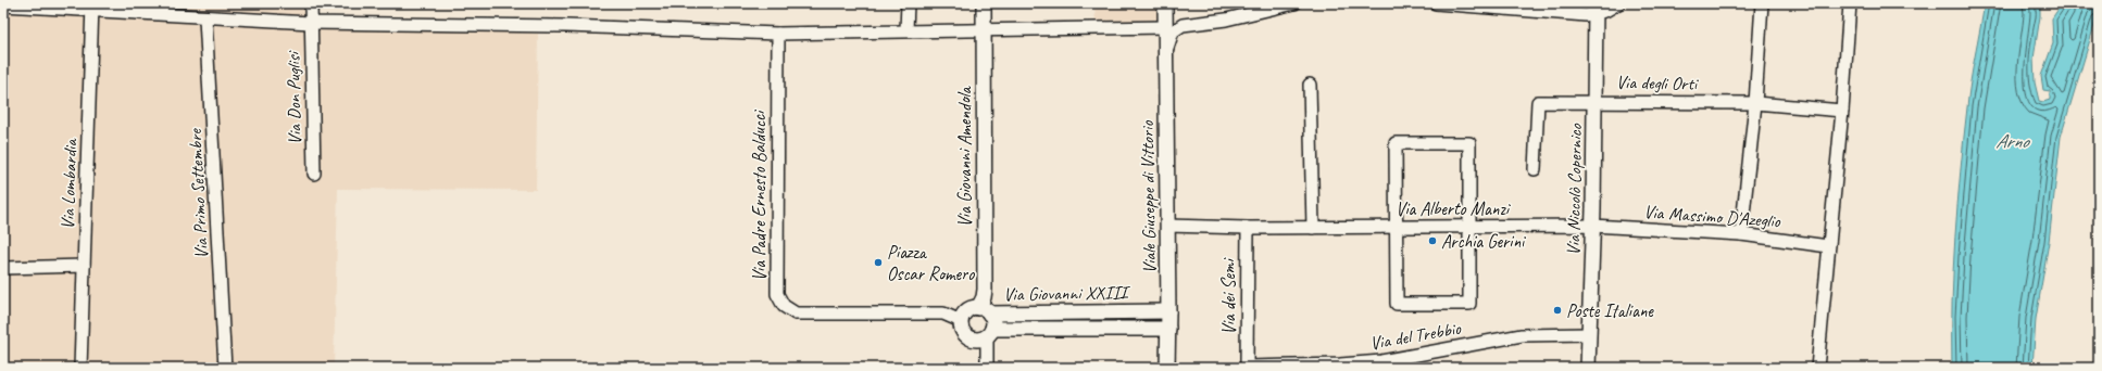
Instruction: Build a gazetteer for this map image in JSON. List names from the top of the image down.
{
  "streets": {
    "main road": [
      "Via Giovanni Amendola",
      "Via Niccolò Copernico",
      "Viale Giuseppe di Vittorio",
      "Via Giovanni XXIII"
    ],
    "street": [
      "Via degli Orti",
      "Via Don Puglisi",
      "Via Lombardia",
      "Via Primo Settembre",
      "Via Padre Ernesto Balducci",
      "Via Alberto Manzi",
      "Via Massimo D'Azeglio",
      "Via dei Semi",
      "Via del Trebbio"
    ]
  },
  "crossings": [
    ["Via degli Orti", "Via Niccolò Copernico"],
    ["Via Giovanni Amendola", "Via Padre Ernesto Balducci"],
    ["Via Giovanni Amendola", "Via Giovanni XXIII"],
    ["Via Niccolò Copernico", "Via Alberto Manzi"],
    ["Via Niccolò Copernico", "Via Massimo D'Azeglio"],
    ["Via Niccolò Copernico", "Via del Trebbio"],
    ["Via Padre Ernesto Balducci", "Via Giovanni XXIII"],
    ["Viale Giuseppe di Vittorio", "Via Alberto Manzi"],
    ["Viale Giuseppe di Vittorio", "Via Giovanni XXIII"],
    ["Via Alberto Manzi", "Via Massimo D'Azeglio"],
    ["Via Alberto Manzi", "Via dei Semi"],
    ["Via dei Semi", "Via del Trebbio"]
  ],
  "water": ["Arno"],
  "places": ["Archia Gerini", "Piazza Oscar Romero", "Poste Italiane"]
}
